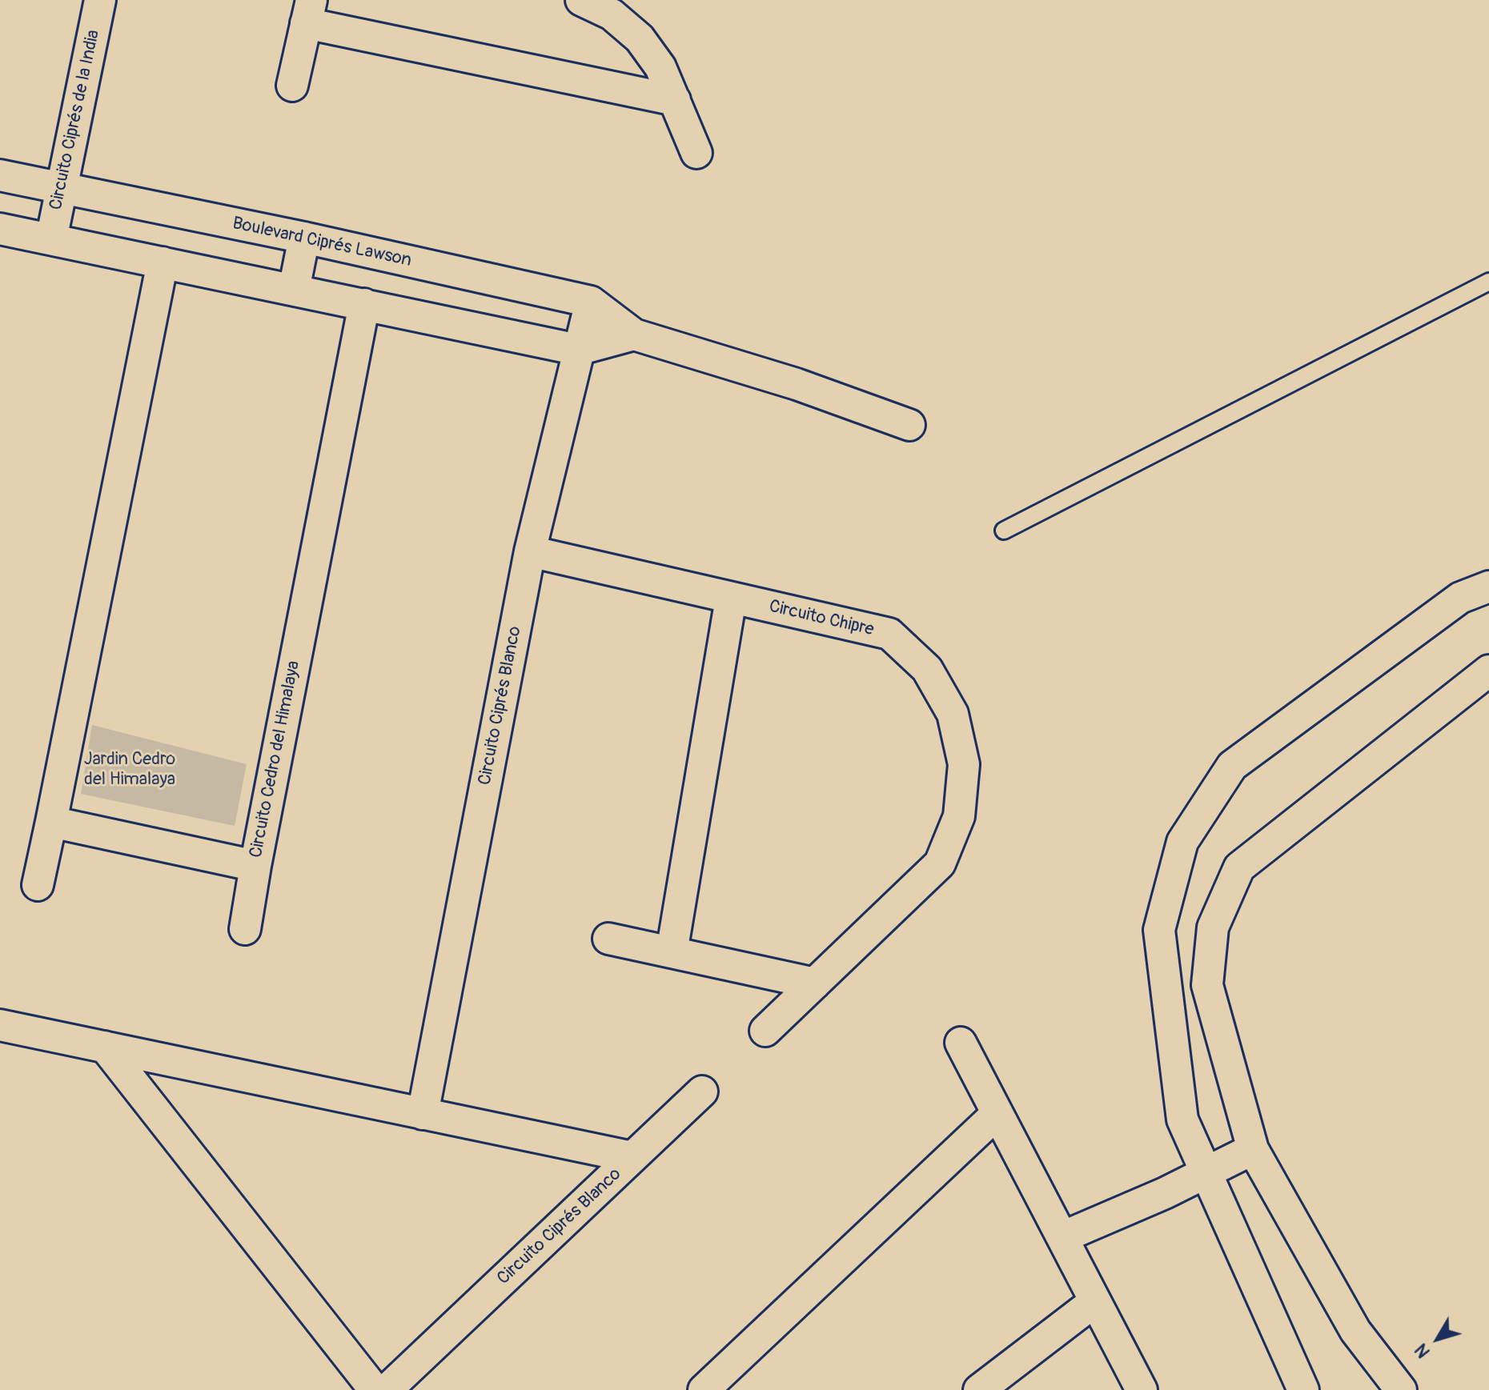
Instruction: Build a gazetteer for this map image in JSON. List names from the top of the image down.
{
  "streets": {
    "street": [
      "Circuito Ciprés de la India",
      "Boulevard Ciprés Lawson",
      "Circuito Chipre",
      "Circuito Ciprés Blanco",
      "Circuito Cedro del Himalaya"
    ]
  },
  "crossings": [
    ["Circuito Ciprés de la India", "Boulevard Ciprés Lawson"],
    ["Boulevard Ciprés Lawson", "Circuito Ciprés Blanco"],
    ["Circuito Chipre", "Circuito Ciprés Blanco"]
  ],
  "parks": ["Jardin Cedro del Himalaya"],
  "north": "bottom left"
}
